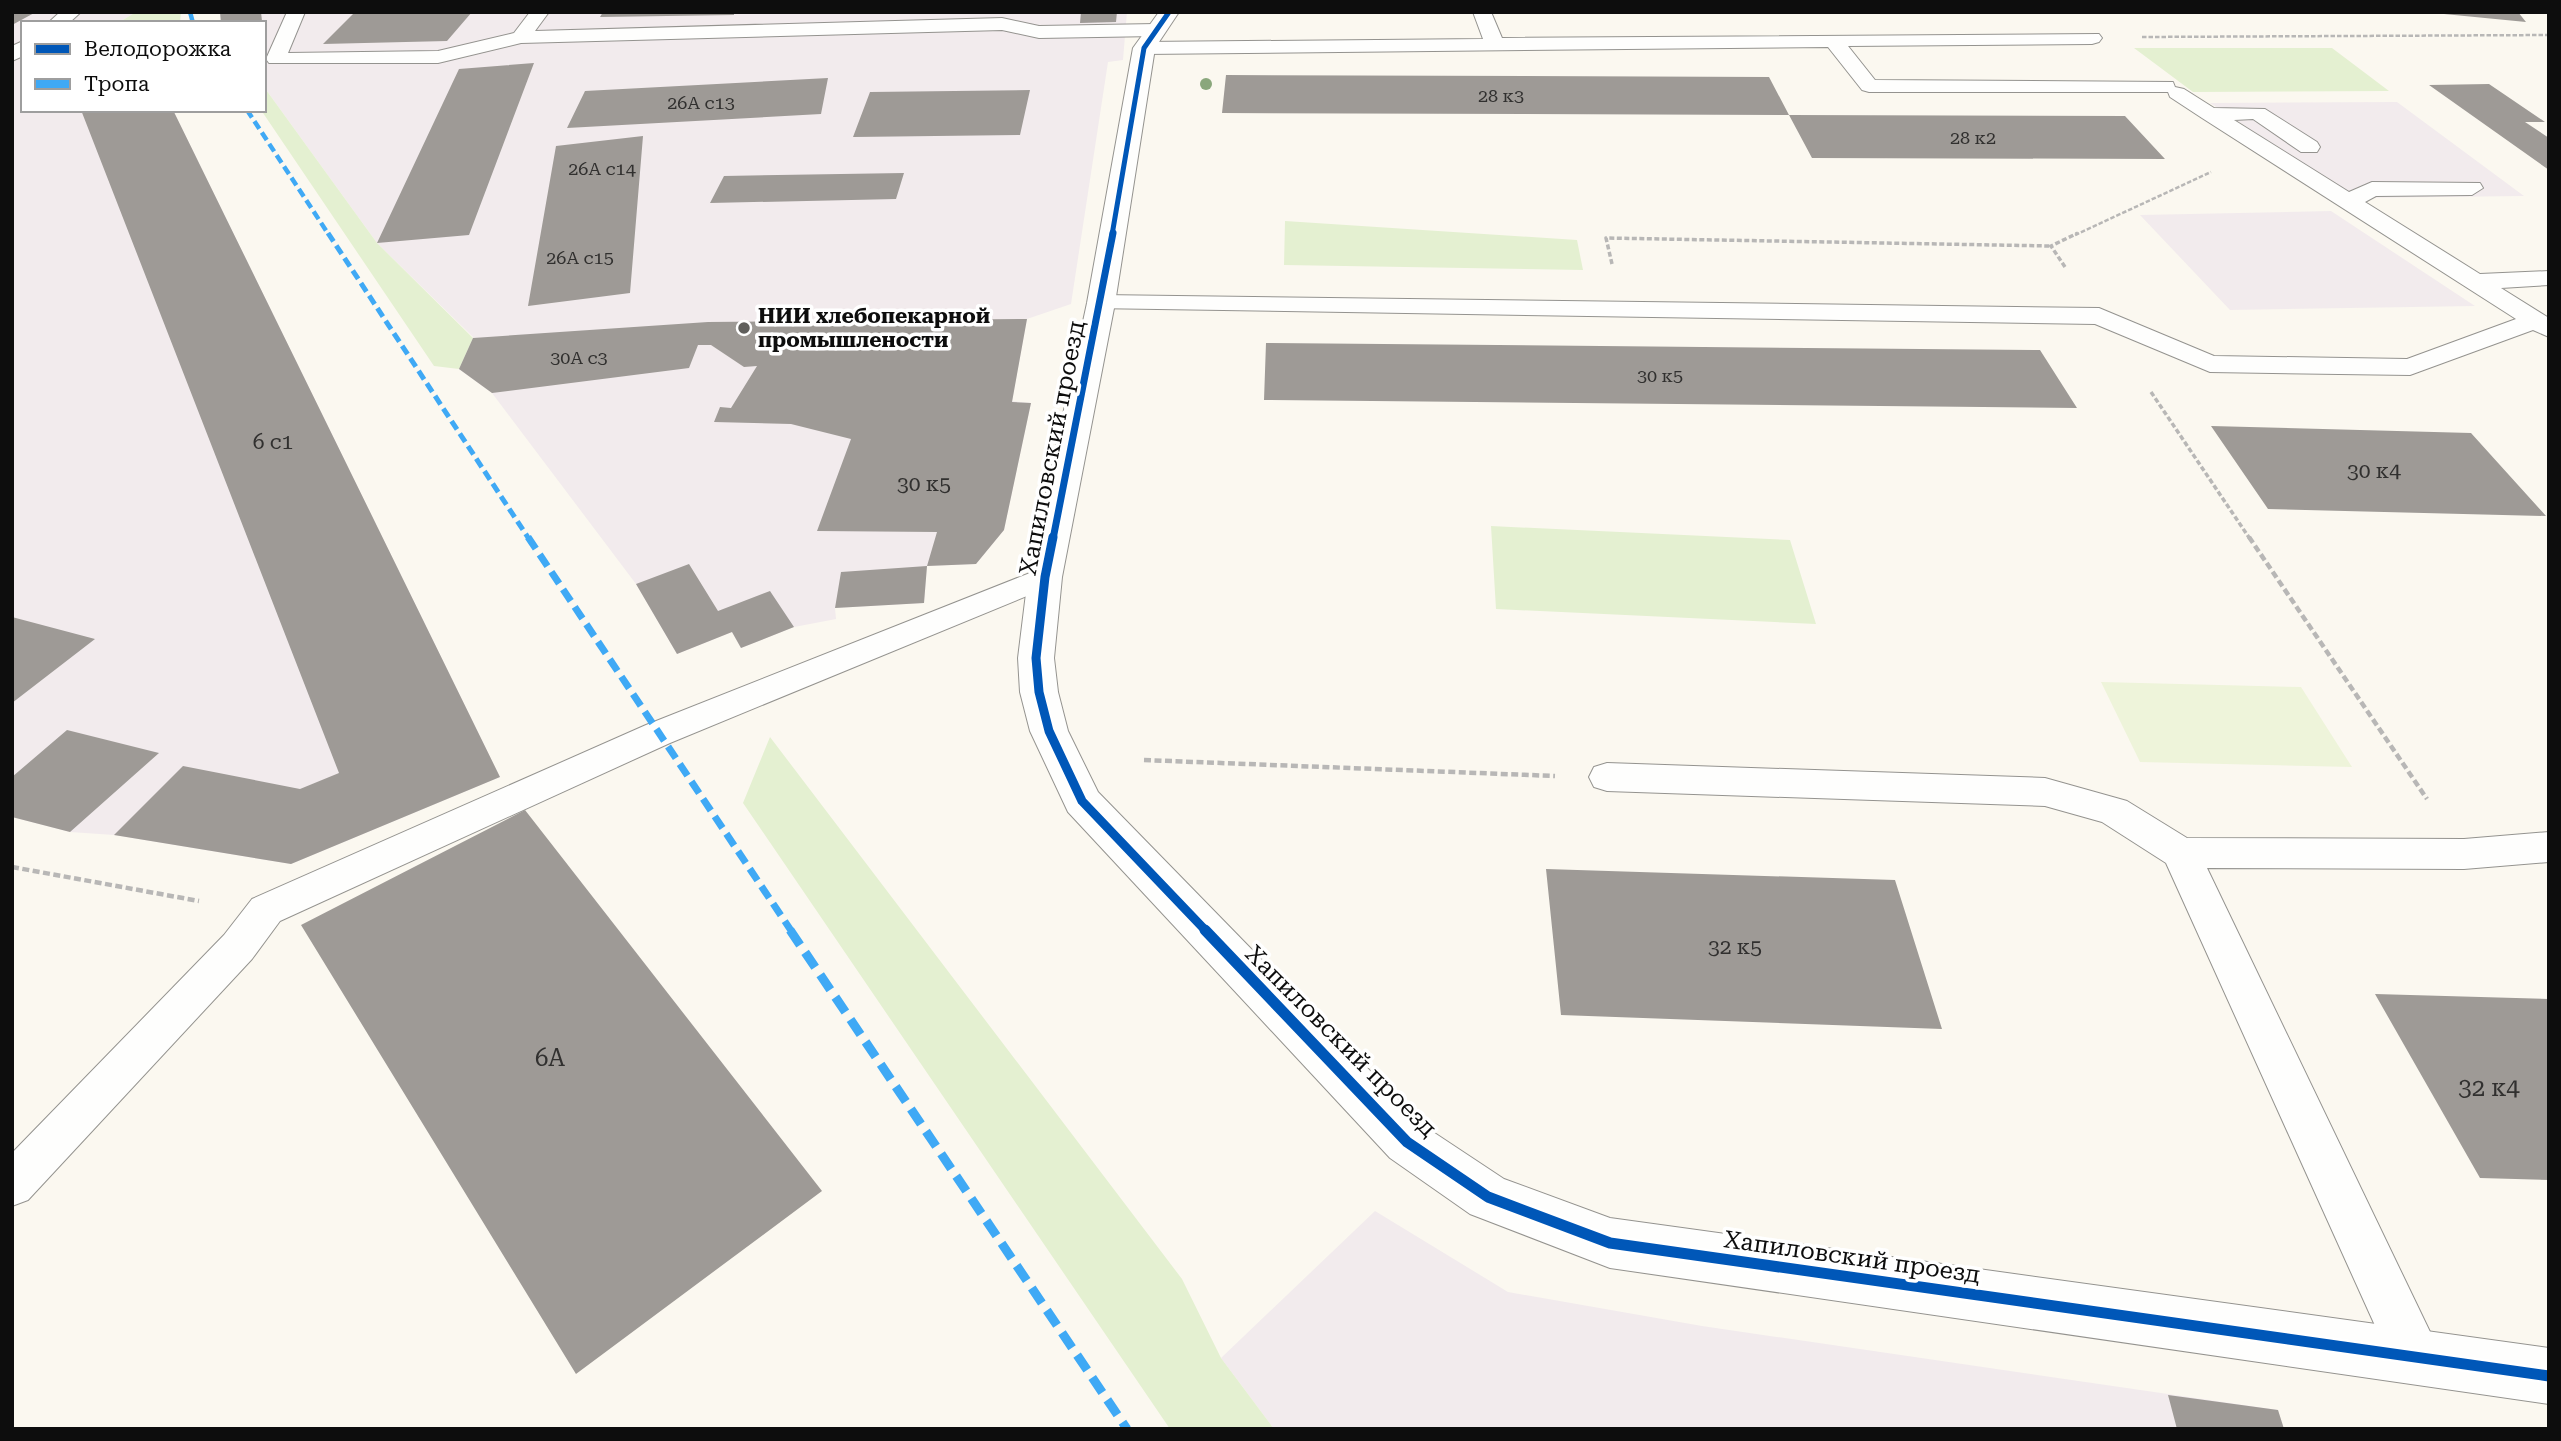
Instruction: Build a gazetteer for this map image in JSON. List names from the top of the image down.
{
  "streets": {
    "street": ["Хапиловский проезд"]
  },
  "places": ["НИИ хлебопекарной промышлености"],
  "house_numbers": [
    "28 к3",
    "26А с13",
    "28 к2",
    "26А с14",
    "26А с15",
    "30А с3",
    "30 к5",
    "6 с1",
    "30 к4",
    "30 к5",
    "32 к5",
    "6А",
    "32 к4"
  ],
  "legend": ["Велодорожка", "Тропа"]
}
